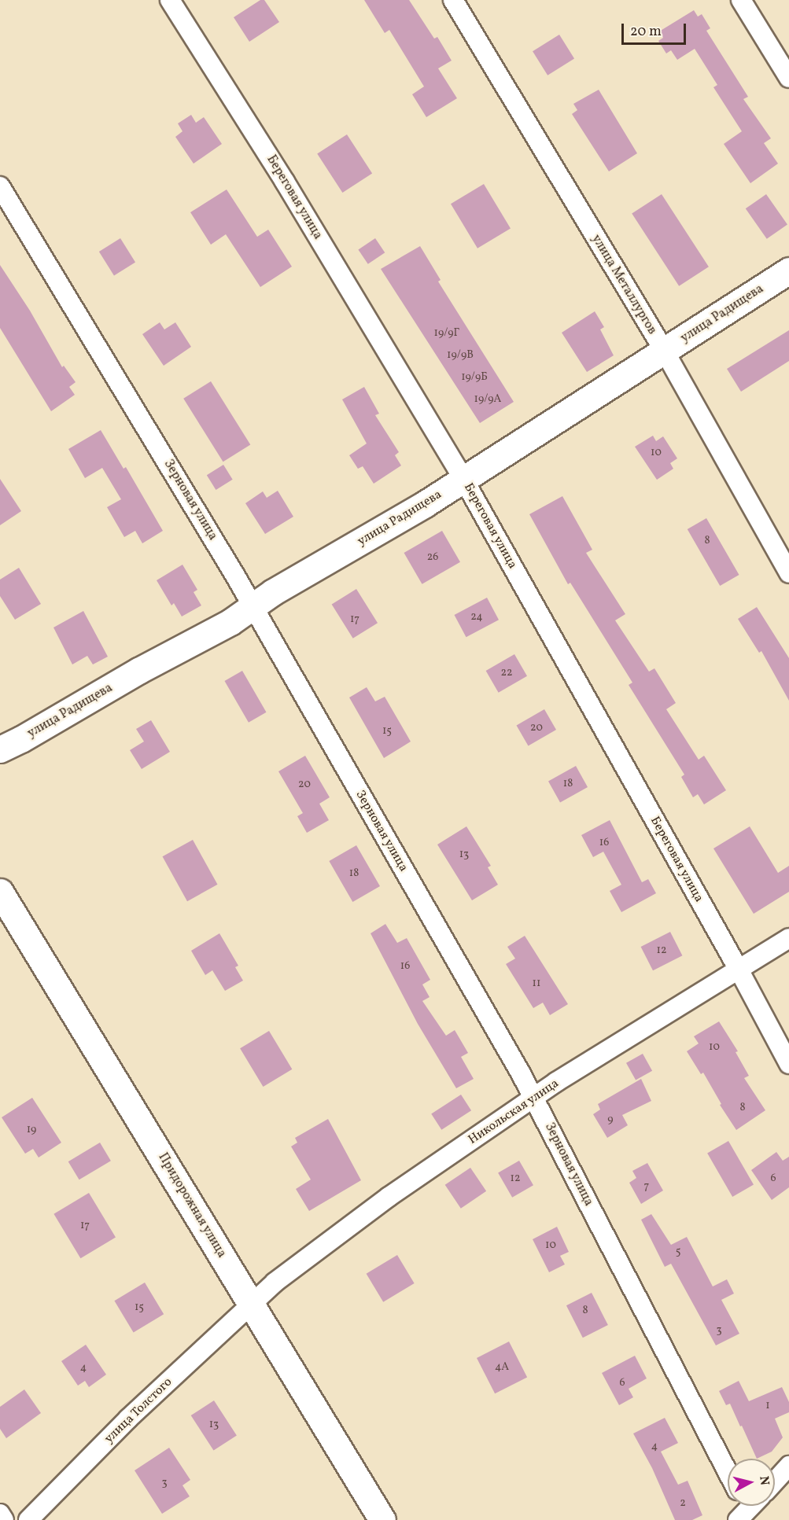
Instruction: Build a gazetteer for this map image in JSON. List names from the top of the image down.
{
  "streets": {
    "street": [
      "Береговая улица",
      "улица Металлургов",
      "улица Радищева",
      "Зерновая улица",
      "Никольская улица",
      "Придорожная улица",
      "улица Толстого"
    ]
  },
  "crossings": [
    ["Береговая улица", "улица Радищева"],
    ["Береговая улица", "Никольская улица"],
    ["улица Металлургов", "улица Радищева"],
    ["улица Радищева", "Зерновая улица"],
    ["Зерновая улица", "Никольская улица"],
    ["Никольская улица", "Придорожная улица"],
    ["Никольская улица", "улица Толстого"],
    ["Придорожная улица", "улица Толстого"]
  ],
  "house_numbers": [
    "19/9Г",
    "19/9В",
    "19/9Б",
    "19/9А",
    "10",
    "8",
    "26",
    "24",
    "17",
    "22",
    "20",
    "15",
    "18",
    "20",
    "16",
    "13",
    "18",
    "12",
    "16",
    "11",
    "10",
    "8",
    "9",
    "19",
    "12",
    "6",
    "7",
    "17",
    "10",
    "5",
    "15",
    "8",
    "3",
    "4А",
    "4",
    "6",
    "1",
    "13",
    "4",
    "3",
    "2"
  ],
  "scale_bar": "20 m",
  "north": "right"
}
